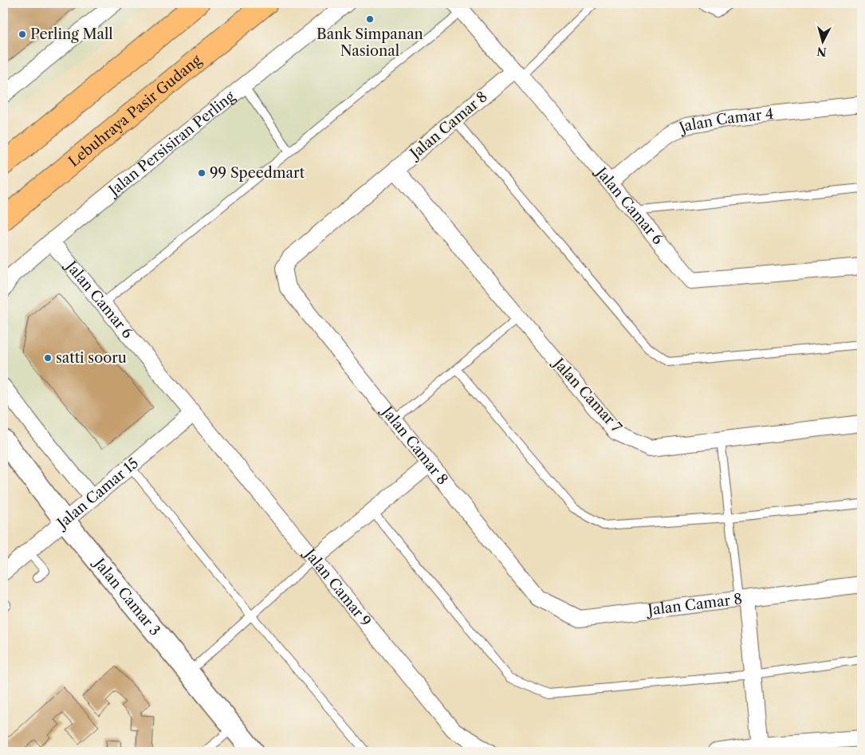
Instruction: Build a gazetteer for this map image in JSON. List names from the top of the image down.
{
  "streets": {
    "highway": ["Lebuhraya Pasir Gudang"],
    "street": [
      "Jalan Camar 4",
      "Jalan Camar 8",
      "Jalan Persisiran Perling",
      "Jalan Camar 6",
      "Jalan Camar 7",
      "Jalan Camar 15",
      "Jalan Camar 9",
      "Jalan Camar 3"
    ]
  },
  "crossings": [
    ["Jalan Camar 4", "Jalan Camar 6"],
    ["Jalan Camar 8", "Jalan Camar 6"],
    ["Jalan Camar 8", "Jalan Camar 7"],
    ["Jalan Persisiran Perling", "Jalan Camar 6"],
    ["Jalan Camar 6", "Jalan Camar 15"],
    ["Jalan Camar 6", "Jalan Camar 9"],
    ["Jalan Camar 15", "Jalan Camar 9"],
    ["Jalan Camar 15", "Jalan Camar 3"]
  ],
  "places": [
    "Bank Simpanan Nasional",
    "Perling Mall",
    "99 Speedmart",
    "satti sooru"
  ],
  "north": "bottom"
}
